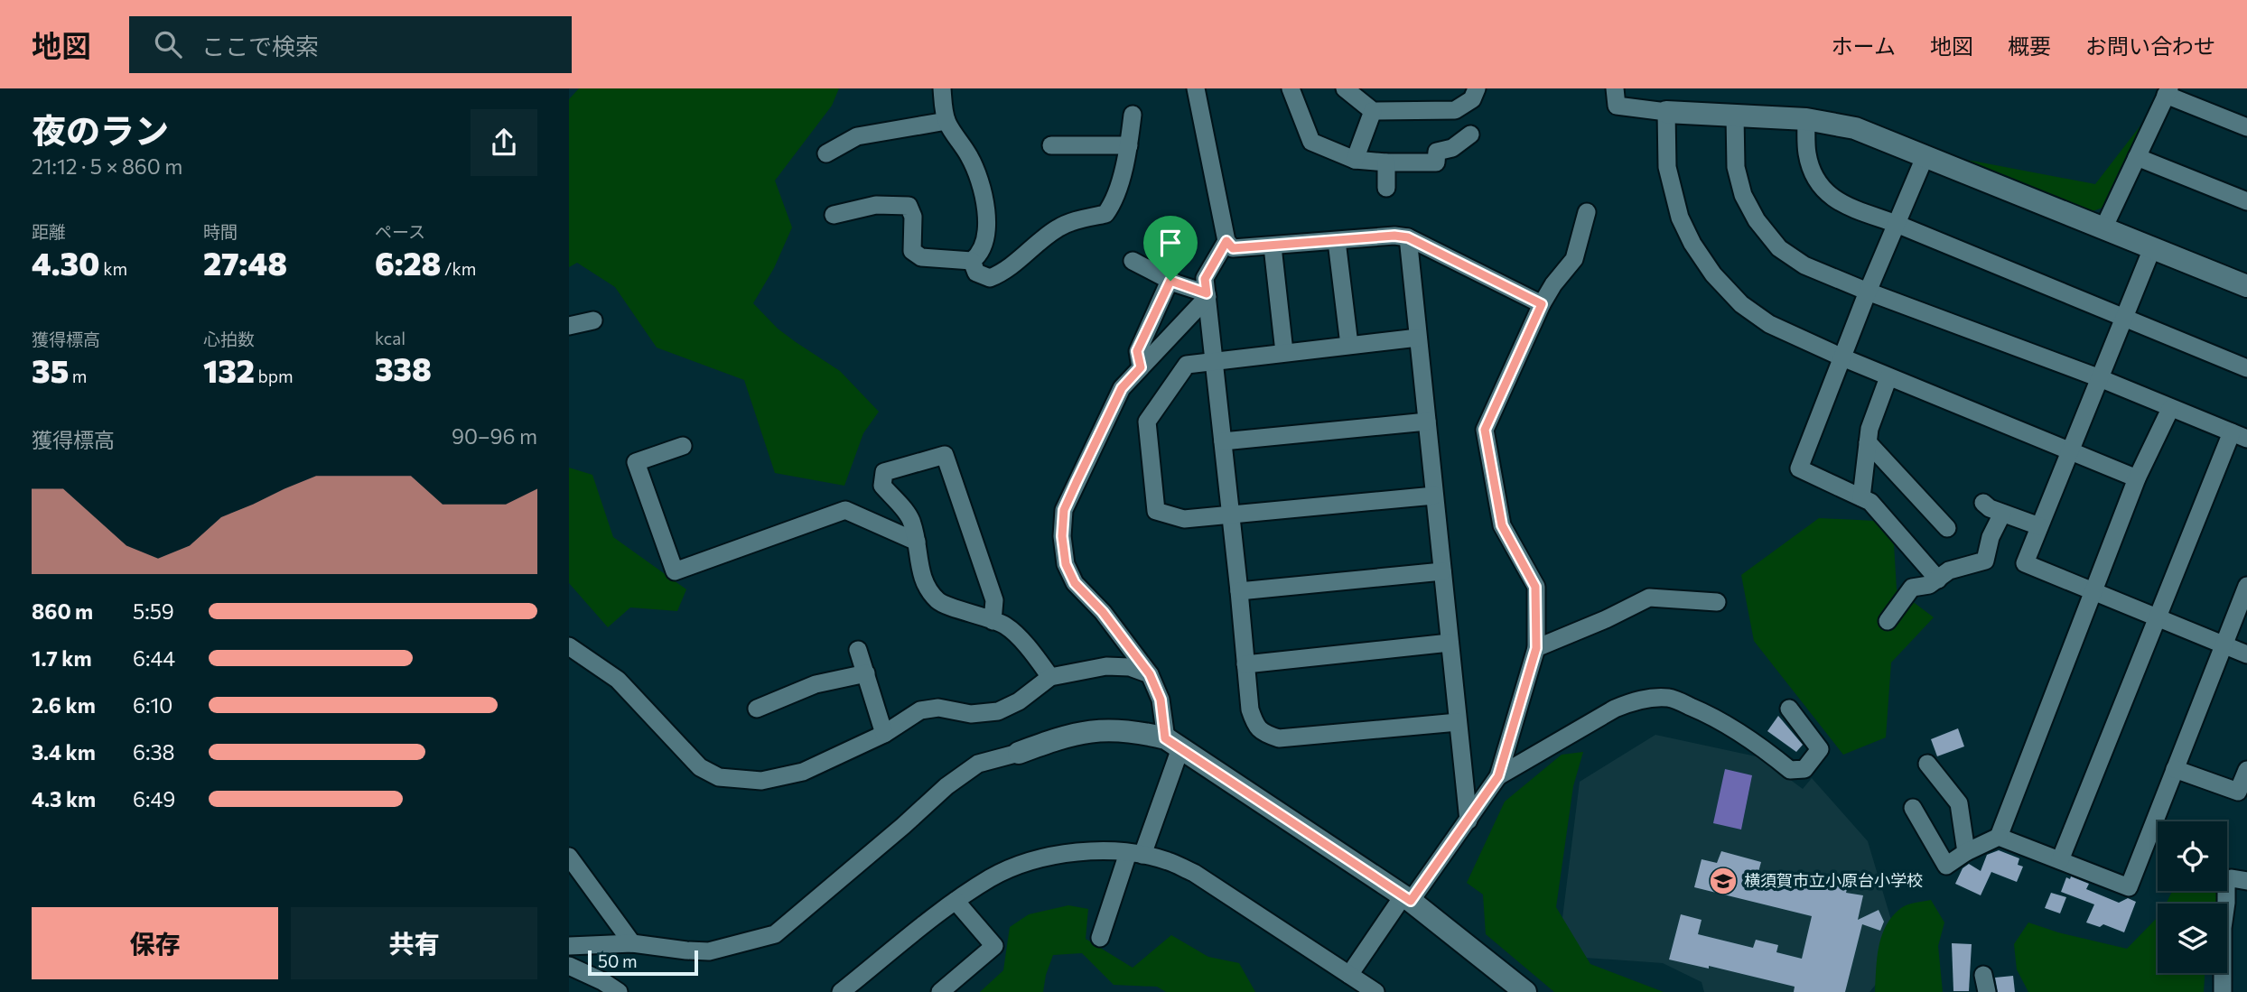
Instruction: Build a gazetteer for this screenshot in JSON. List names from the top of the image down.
{
  "places": {
    "school or university": ["横須賀市立小原台小学校"]
  },
  "scale_bar": "50 m",
  "page": {
    "header": "地図",
    "search": "ここで検索",
    "nav": [
      "ホーム",
      "地図",
      "概要",
      "お問い合わせ"
    ],
    "heading": ["夜のラン", "21:12 · 5 × 860 m"],
    "stats": [
      ["距離", "4.30 km"],
      ["時間", "27:48"],
      ["ペース", "6:28 /km"],
      ["獲得標高", "35 m"],
      ["心拍数", "132 bpm"],
      ["kcal", "338"]
    ],
    "chart": ["獲得標高", "90–96 m"],
    "list": [
      {
        "name": "860 m",
        "note": "5:59"
      },
      {
        "name": "1.7 km",
        "note": "6:44"
      },
      {
        "name": "2.6 km",
        "note": "6:10"
      },
      {
        "name": "3.4 km",
        "note": "6:38"
      },
      {
        "name": "4.3 km",
        "note": "6:49"
      }
    ],
    "buttons": ["保存", "共有"],
    "scale": "50 m"
  }
}
